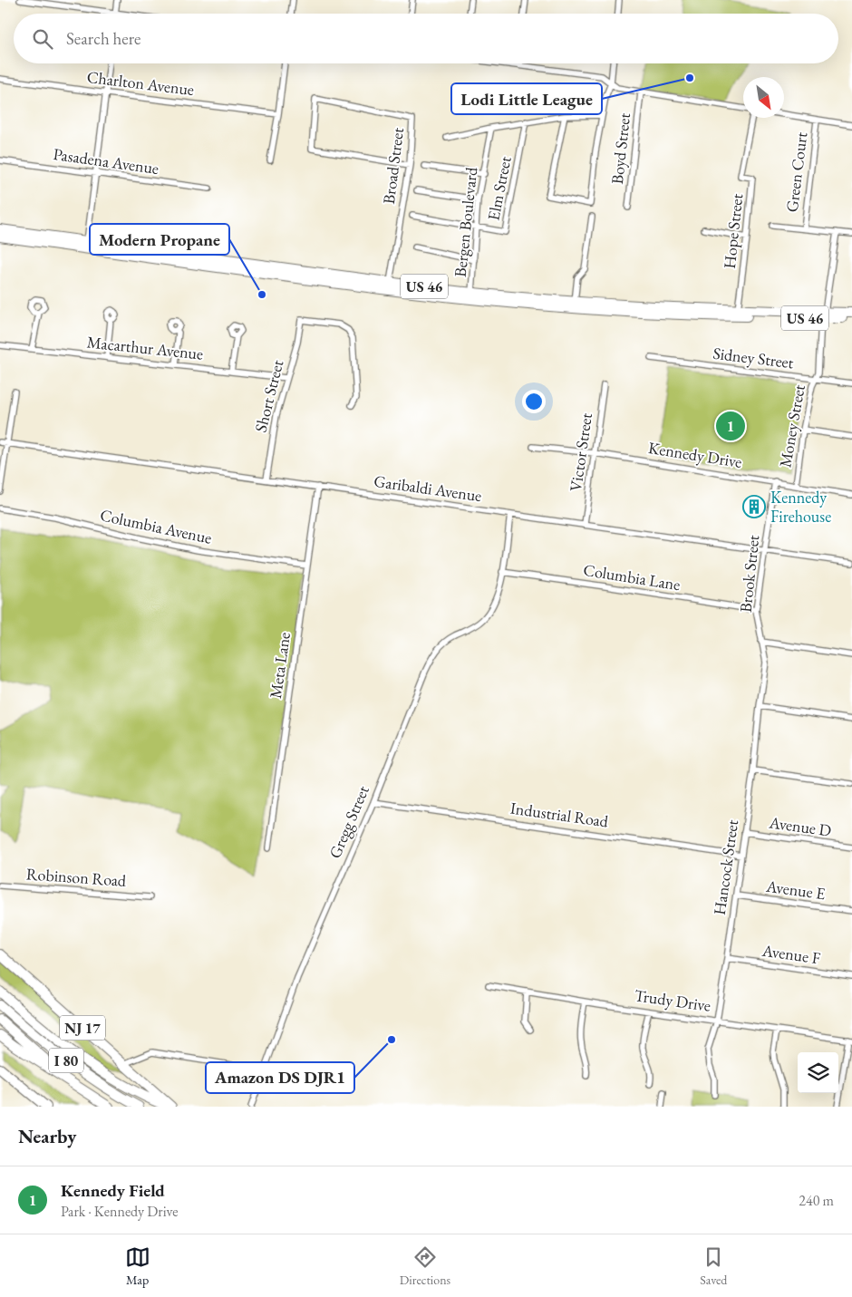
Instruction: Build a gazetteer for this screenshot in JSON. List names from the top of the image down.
{
  "streets": {
    "highway": ["US 46", "NJ 17", "I 80"],
    "street": [
      "Charlton Avenue",
      "Boyd Street",
      "Pasadena Avenue",
      "Broad Street",
      "Green Court",
      "Elm Street",
      "Bergen Boulevard",
      "Hope Street",
      "Macarthur Avenue",
      "Sidney Street",
      "Short Street",
      "Money Street",
      "Victor Street",
      "Kennedy Drive",
      "Garibaldi Avenue",
      "Columbia Avenue",
      "Brook Street",
      "Columbia Lane",
      "Meta Lane",
      "Industrial Road",
      "Gregg Street",
      "Avenue D",
      "Hancock Street",
      "Robinson Road",
      "Avenue E",
      "Avenue F",
      "Trudy Drive"
    ]
  },
  "crossings": [
    ["Broad Street", "US 46"],
    ["Elm Street", "Bergen Boulevard"],
    ["Bergen Boulevard", "US 46"],
    ["Hope Street", "US 46"],
    ["US 46", "Money Street"],
    ["Macarthur Avenue", "Short Street"],
    ["Sidney Street", "Money Street"],
    ["Short Street", "Garibaldi Avenue"],
    ["Money Street", "Kennedy Drive"],
    ["Victor Street", "Kennedy Drive"],
    ["Victor Street", "Garibaldi Avenue"],
    ["Kennedy Drive", "Brook Street"],
    ["Garibaldi Avenue", "Brook Street"],
    ["Garibaldi Avenue", "Meta Lane"],
    ["Garibaldi Avenue", "Gregg Street"],
    ["Columbia Avenue", "Meta Lane"],
    ["Brook Street", "Columbia Lane"],
    ["Brook Street", "Hancock Street"],
    ["Columbia Lane", "Gregg Street"],
    ["Industrial Road", "Gregg Street"],
    ["Industrial Road", "Hancock Street"],
    ["Avenue D", "Hancock Street"],
    ["Hancock Street", "Avenue E"],
    ["Hancock Street", "Avenue F"],
    ["Hancock Street", "Trudy Drive"],
    ["NJ 17", "I 80"]
  ],
  "places": {
    "other": ["Lodi Little League", "Modern Propane", "Amazon DS DJR1"],
    "building": ["Kennedy Firehouse"]
  },
  "north": "bottom right",
  "page": {
    "search": "Search here",
    "pins": "1",
    "heading": "Nearby",
    "list": [
      {
        "mark": "1",
        "name": "Kennedy Field",
        "note": "Park · Kennedy Drive",
        "value": "240 m"
      }
    ],
    "nav": ["Map", "Directions", "Saved"]
  }
}
